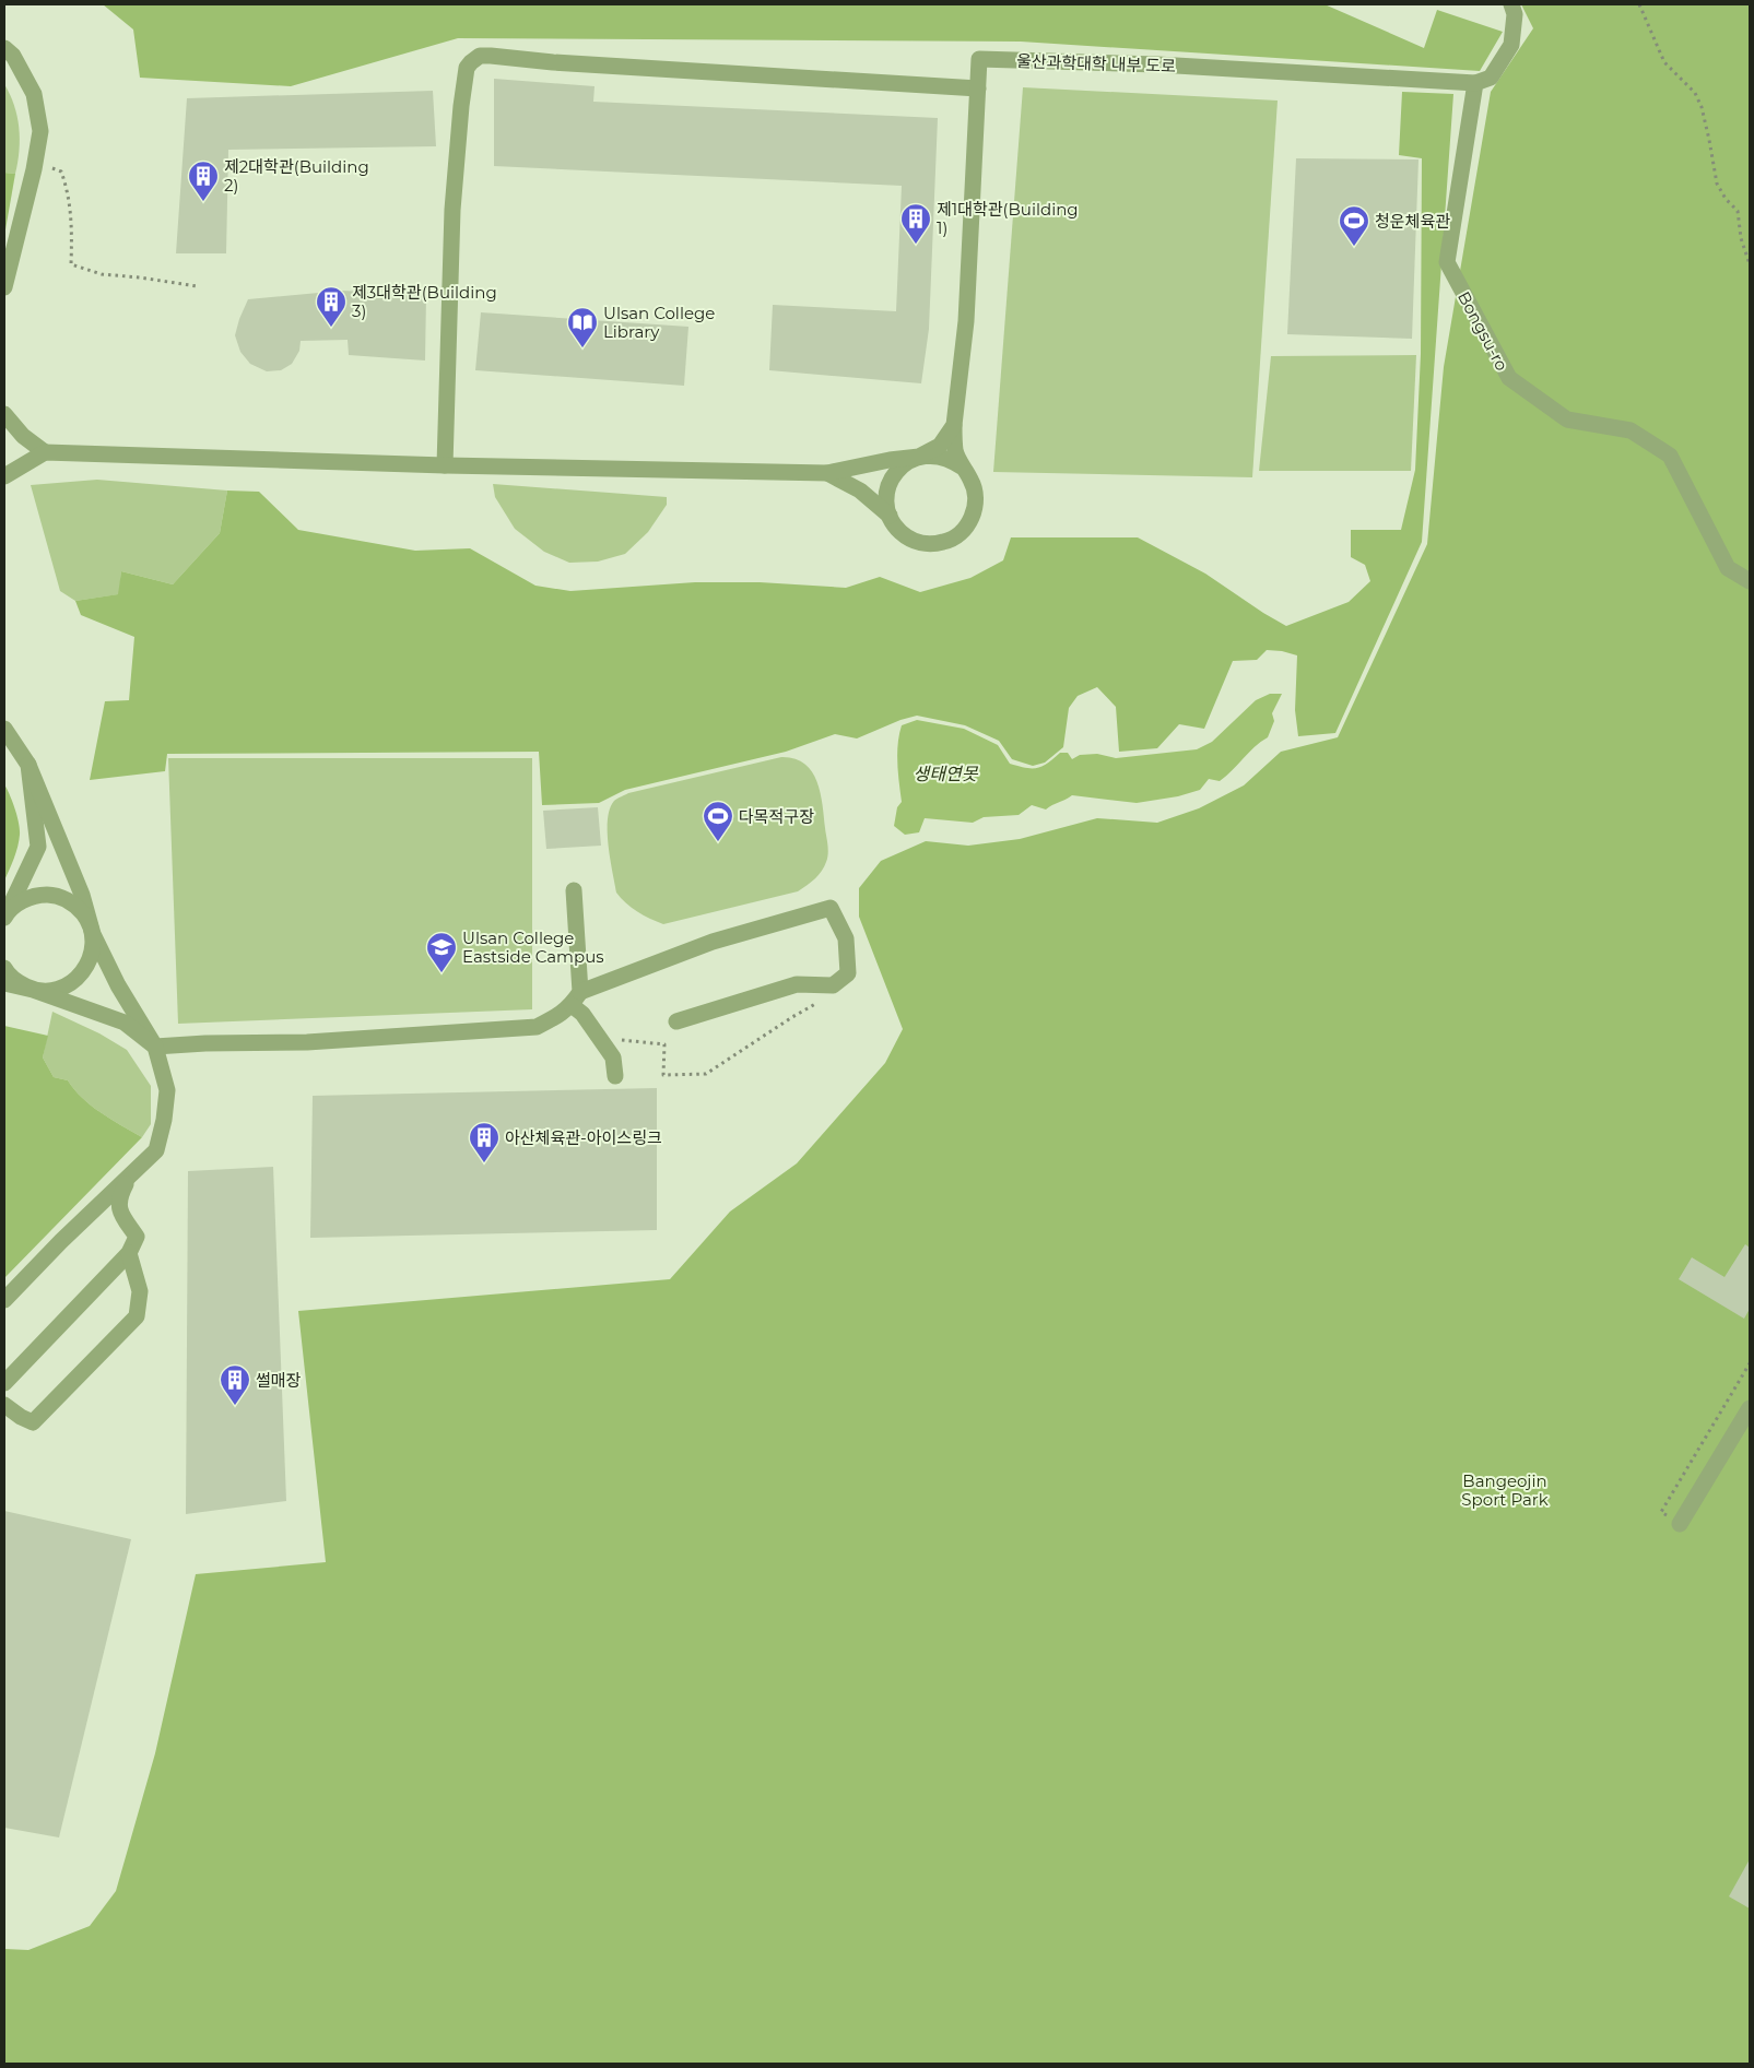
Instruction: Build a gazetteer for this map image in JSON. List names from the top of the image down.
{
  "streets": {
    "street": ["울산과학대학 내부 도로", "Bongsu-ro"]
  },
  "crossings": [
    ["울산과학대학 내부 도로", "Bongsu-ro"]
  ],
  "water": ["생태연못"],
  "parks": ["Bangeojin Sport Park"],
  "places": {
    "building": [
      "제2대학관(Building 2)",
      "제1대학관(Building 1)",
      "제3대학관(Building 3)",
      "아산체육관-아이스링크",
      "썰매장"
    ],
    "sports": ["청운체육관", "다목적구장"],
    "library": ["Ulsan College Library"],
    "school or university": ["Ulsan College Eastside Campus"]
  }
}
